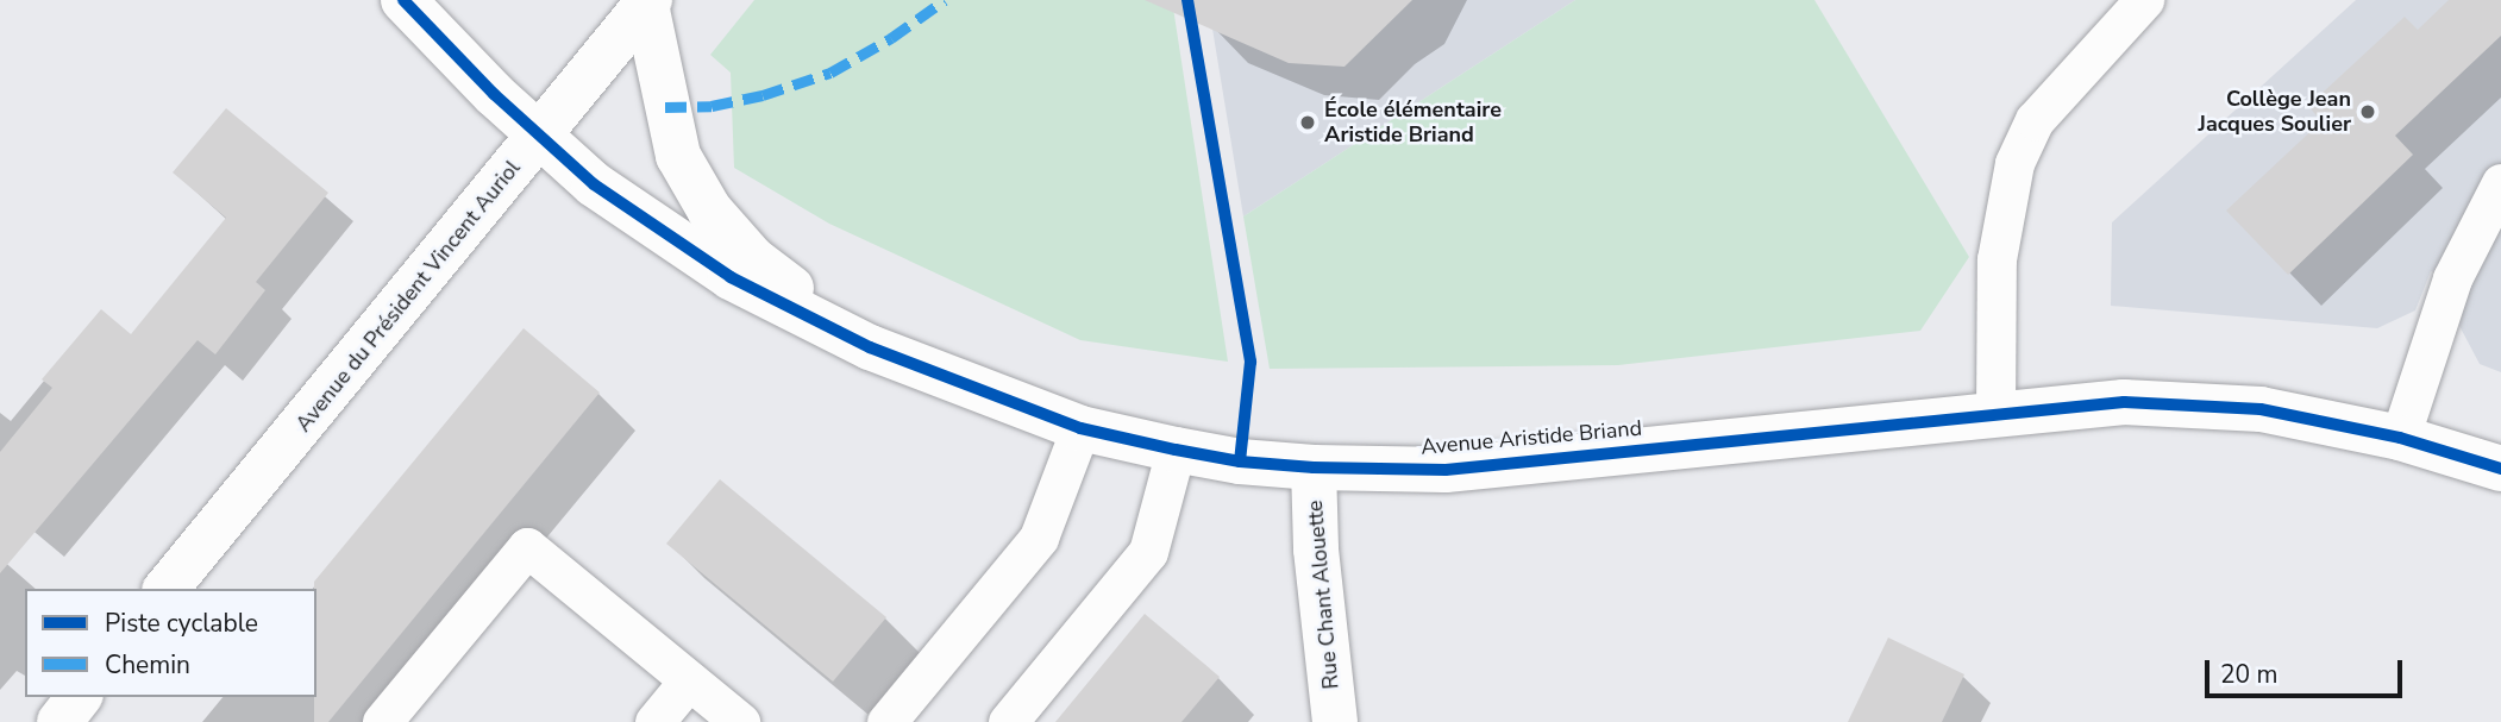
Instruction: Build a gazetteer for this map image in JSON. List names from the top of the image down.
{
  "streets": {
    "main road": ["Avenue du Président Vincent Auriol", "Avenue Aristide Briand", "Rue Chant Alouette"]
  },
  "crossings": [
    ["Avenue du Président Vincent Auriol", "Avenue Aristide Briand"],
    ["Avenue Aristide Briand", "Rue Chant Alouette"]
  ],
  "places": ["Collège Jean Jacques Soulier", "École élémentaire Aristide Briand"],
  "legend": ["Piste cyclable", "Chemin"],
  "scale_bar": "20 m"
}
